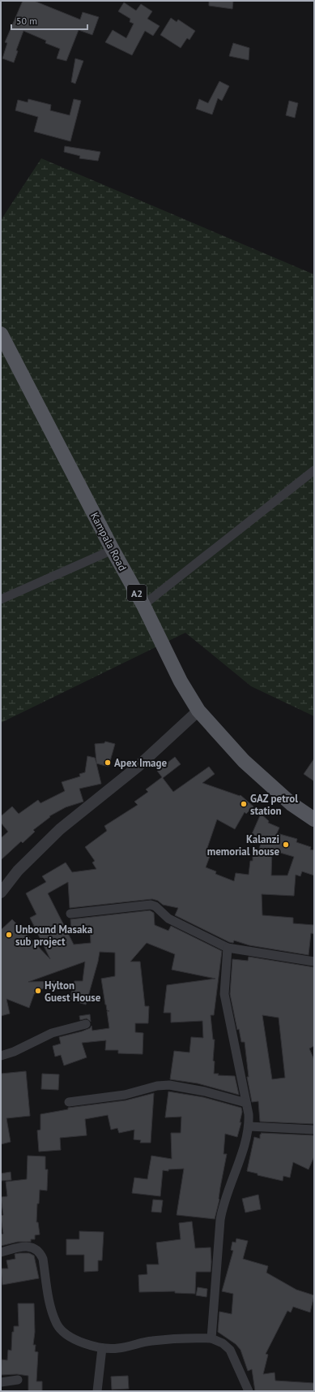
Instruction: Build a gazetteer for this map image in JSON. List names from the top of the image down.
{
  "streets": {
    "main road": ["Kampala Road", "A2"]
  },
  "places": [
    "Apex Image",
    "GAZ petrol station",
    "Kalanzi memorial house",
    "Unbound Masaka sub project",
    "Hylton Guest House"
  ],
  "scale_bar": "50 m"
}
